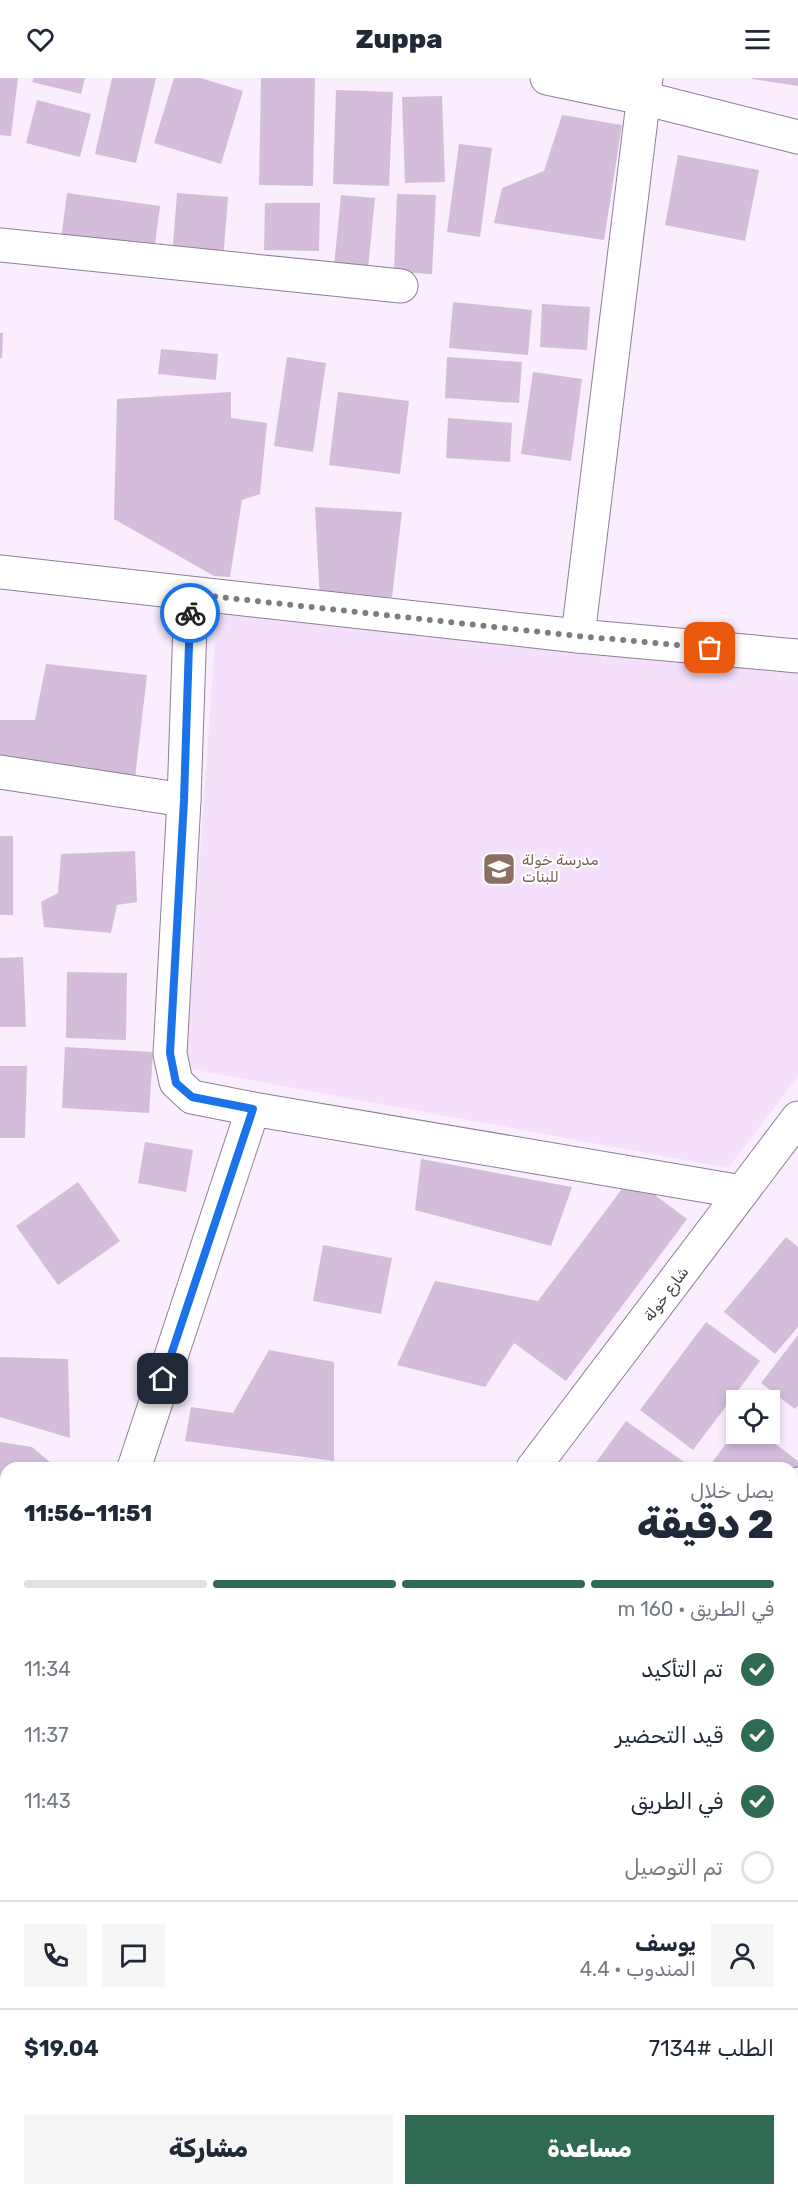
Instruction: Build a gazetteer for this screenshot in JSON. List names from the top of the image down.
{
  "streets": {
    "street": ["شارع خولة"]
  },
  "places": {
    "school or university": ["مدرسة خولة للبنات"]
  },
  "page": {
    "header": "Zuppa",
    "heading": ["2 دقيقة", "يصل خلال", "11:51–11:56"],
    "panel": [
      "يوسف",
      "المندوب · 4.4",
      "الطلب #7134",
      "$19.04"
    ],
    "bar": "في الطريق · 160 m",
    "list": [
      ["تم التأكيد", "11:34"],
      ["قيد التحضير", "11:37"],
      ["في الطريق", "11:43"],
      "تم التوصيل"
    ],
    "buttons": ["مساعدة", "مشاركة"]
  }
}
